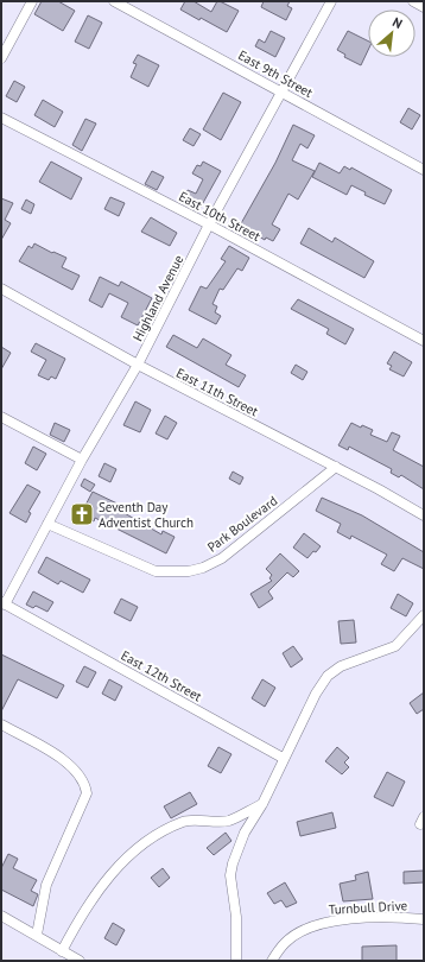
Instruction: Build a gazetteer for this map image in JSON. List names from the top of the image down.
{
  "streets": {
    "street": [
      "East 9th Street",
      "East 10th Street",
      "Highland Avenue",
      "East 11th Street",
      "Park Boulevard",
      "East 12th Street",
      "Turnbull Drive"
    ]
  },
  "crossings": [
    ["East 9th Street", "Highland Avenue"],
    ["East 10th Street", "Highland Avenue"],
    ["Highland Avenue", "East 11th Street"],
    ["Highland Avenue", "Park Boulevard"],
    ["Highland Avenue", "East 12th Street"],
    ["East 11th Street", "Park Boulevard"]
  ],
  "places": {
    "church": ["Seventh Day Adventist Church"]
  },
  "north": "top right"
}
